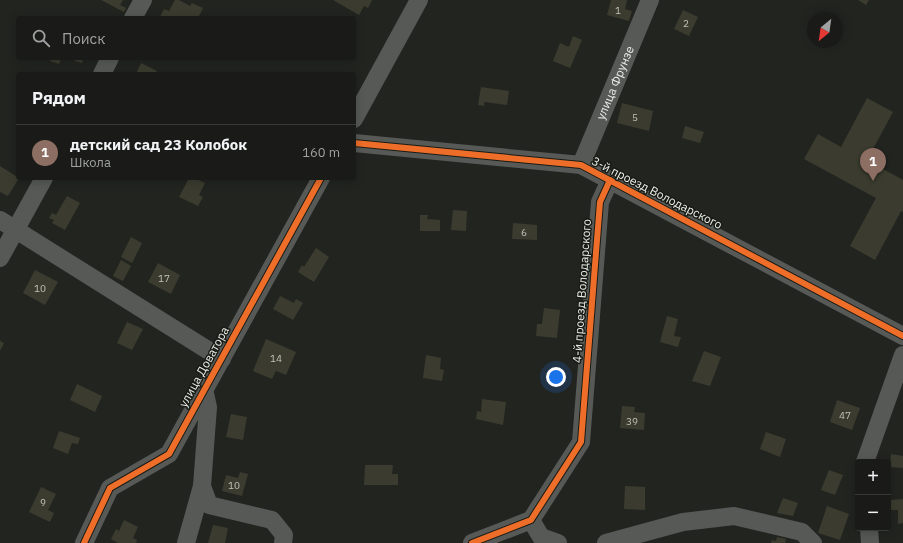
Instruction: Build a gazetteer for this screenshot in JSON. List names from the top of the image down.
{
  "streets": {
    "street": [
      "улица Фрунзе",
      "3-й проезд Володарского",
      "4-й проезд Володарского",
      "улица Доватора"
    ]
  },
  "crossings": [
    ["улица Фрунзе", "3-й проезд Володарского"],
    ["3-й проезд Володарского", "4-й проезд Володарского"]
  ],
  "house_numbers": [
    "1",
    "2",
    "5",
    "6",
    "17",
    "10",
    "14",
    "47",
    "39",
    "10",
    "9"
  ],
  "north": "bottom left",
  "page": {
    "search": "Поиск",
    "heading": "Рядом",
    "list": [
      {
        "mark": "1",
        "name": "детский сад 23 Колобок",
        "note": "Школа",
        "value": "160 m"
      }
    ],
    "pins": "1",
    "map_buttons": ["+", "−"]
  }
}
